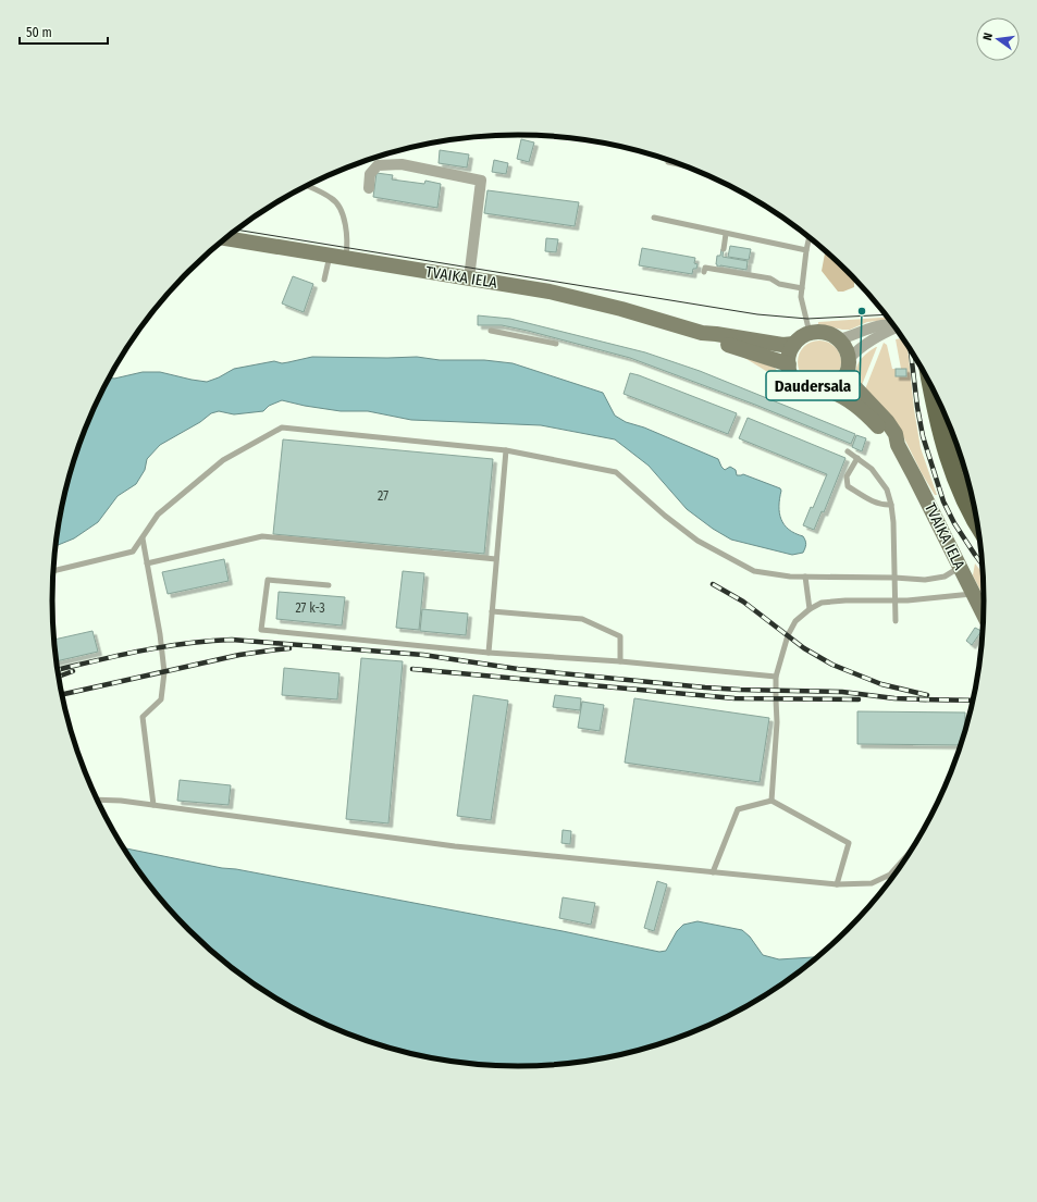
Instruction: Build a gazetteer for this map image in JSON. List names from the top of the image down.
{
  "streets": {
    "street": ["TVAIKA IELA"]
  },
  "places": ["Daudersala"],
  "house_numbers": ["27", "27 k-3"],
  "scale_bar": "50 m",
  "north": "left"
}
